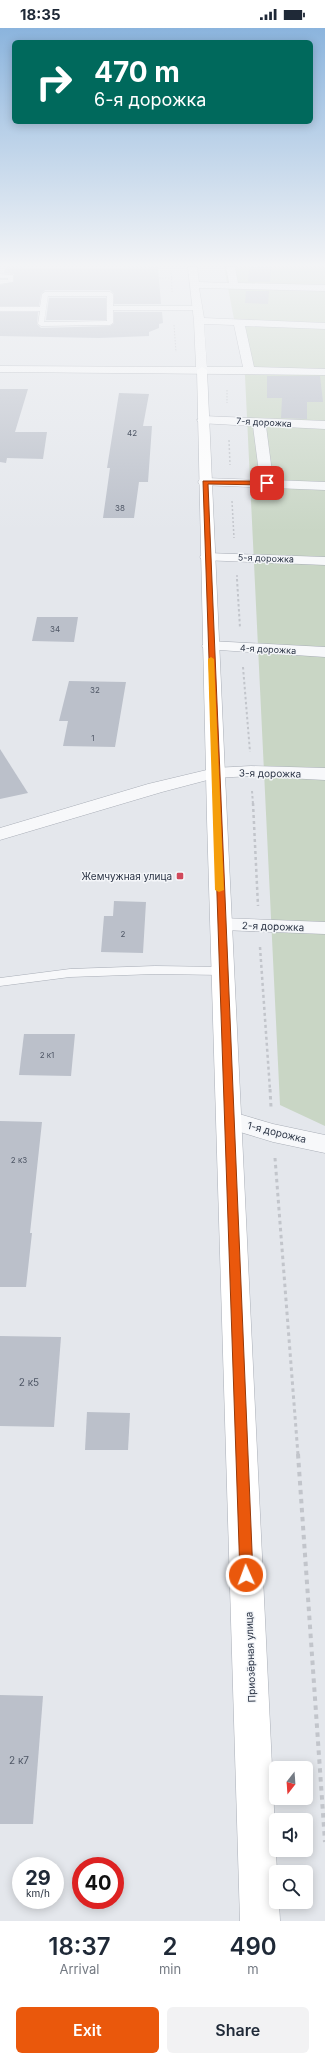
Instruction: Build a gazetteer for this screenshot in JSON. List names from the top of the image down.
{
  "streets": {
    "street": [
      "7-я дорожка",
      "5-я дорожка",
      "4-я дорожка",
      "3-я дорожка",
      "2-я дорожка",
      "1-я дорожка",
      "Приозёрная улица"
    ]
  },
  "crossings": [
    ["7-я дорожка", "Приозёрная улица"],
    ["5-я дорожка", "Приозёрная улица"],
    ["4-я дорожка", "Приозёрная улица"],
    ["3-я дорожка", "Приозёрная улица"],
    ["2-я дорожка", "Приозёрная улица"],
    ["1-я дорожка", "Приозёрная улица"]
  ],
  "places": {
    "transit": ["Жемчужная улица"]
  },
  "house_numbers": [
    "42",
    "38",
    "34",
    "32",
    "1",
    "2",
    "2 к1",
    "2 к3",
    "2 к5",
    "2 к7"
  ],
  "north": "bottom",
  "page": {
    "status": "18:35",
    "turn": ["470 m", "6-я дорожка"],
    "speed": "29 km/h",
    "limit": "40",
    "eta": [
      "18:37",
      "Arrival",
      "2",
      "min",
      "490",
      "m"
    ],
    "buttons": ["Exit", "Share"]
  }
}
